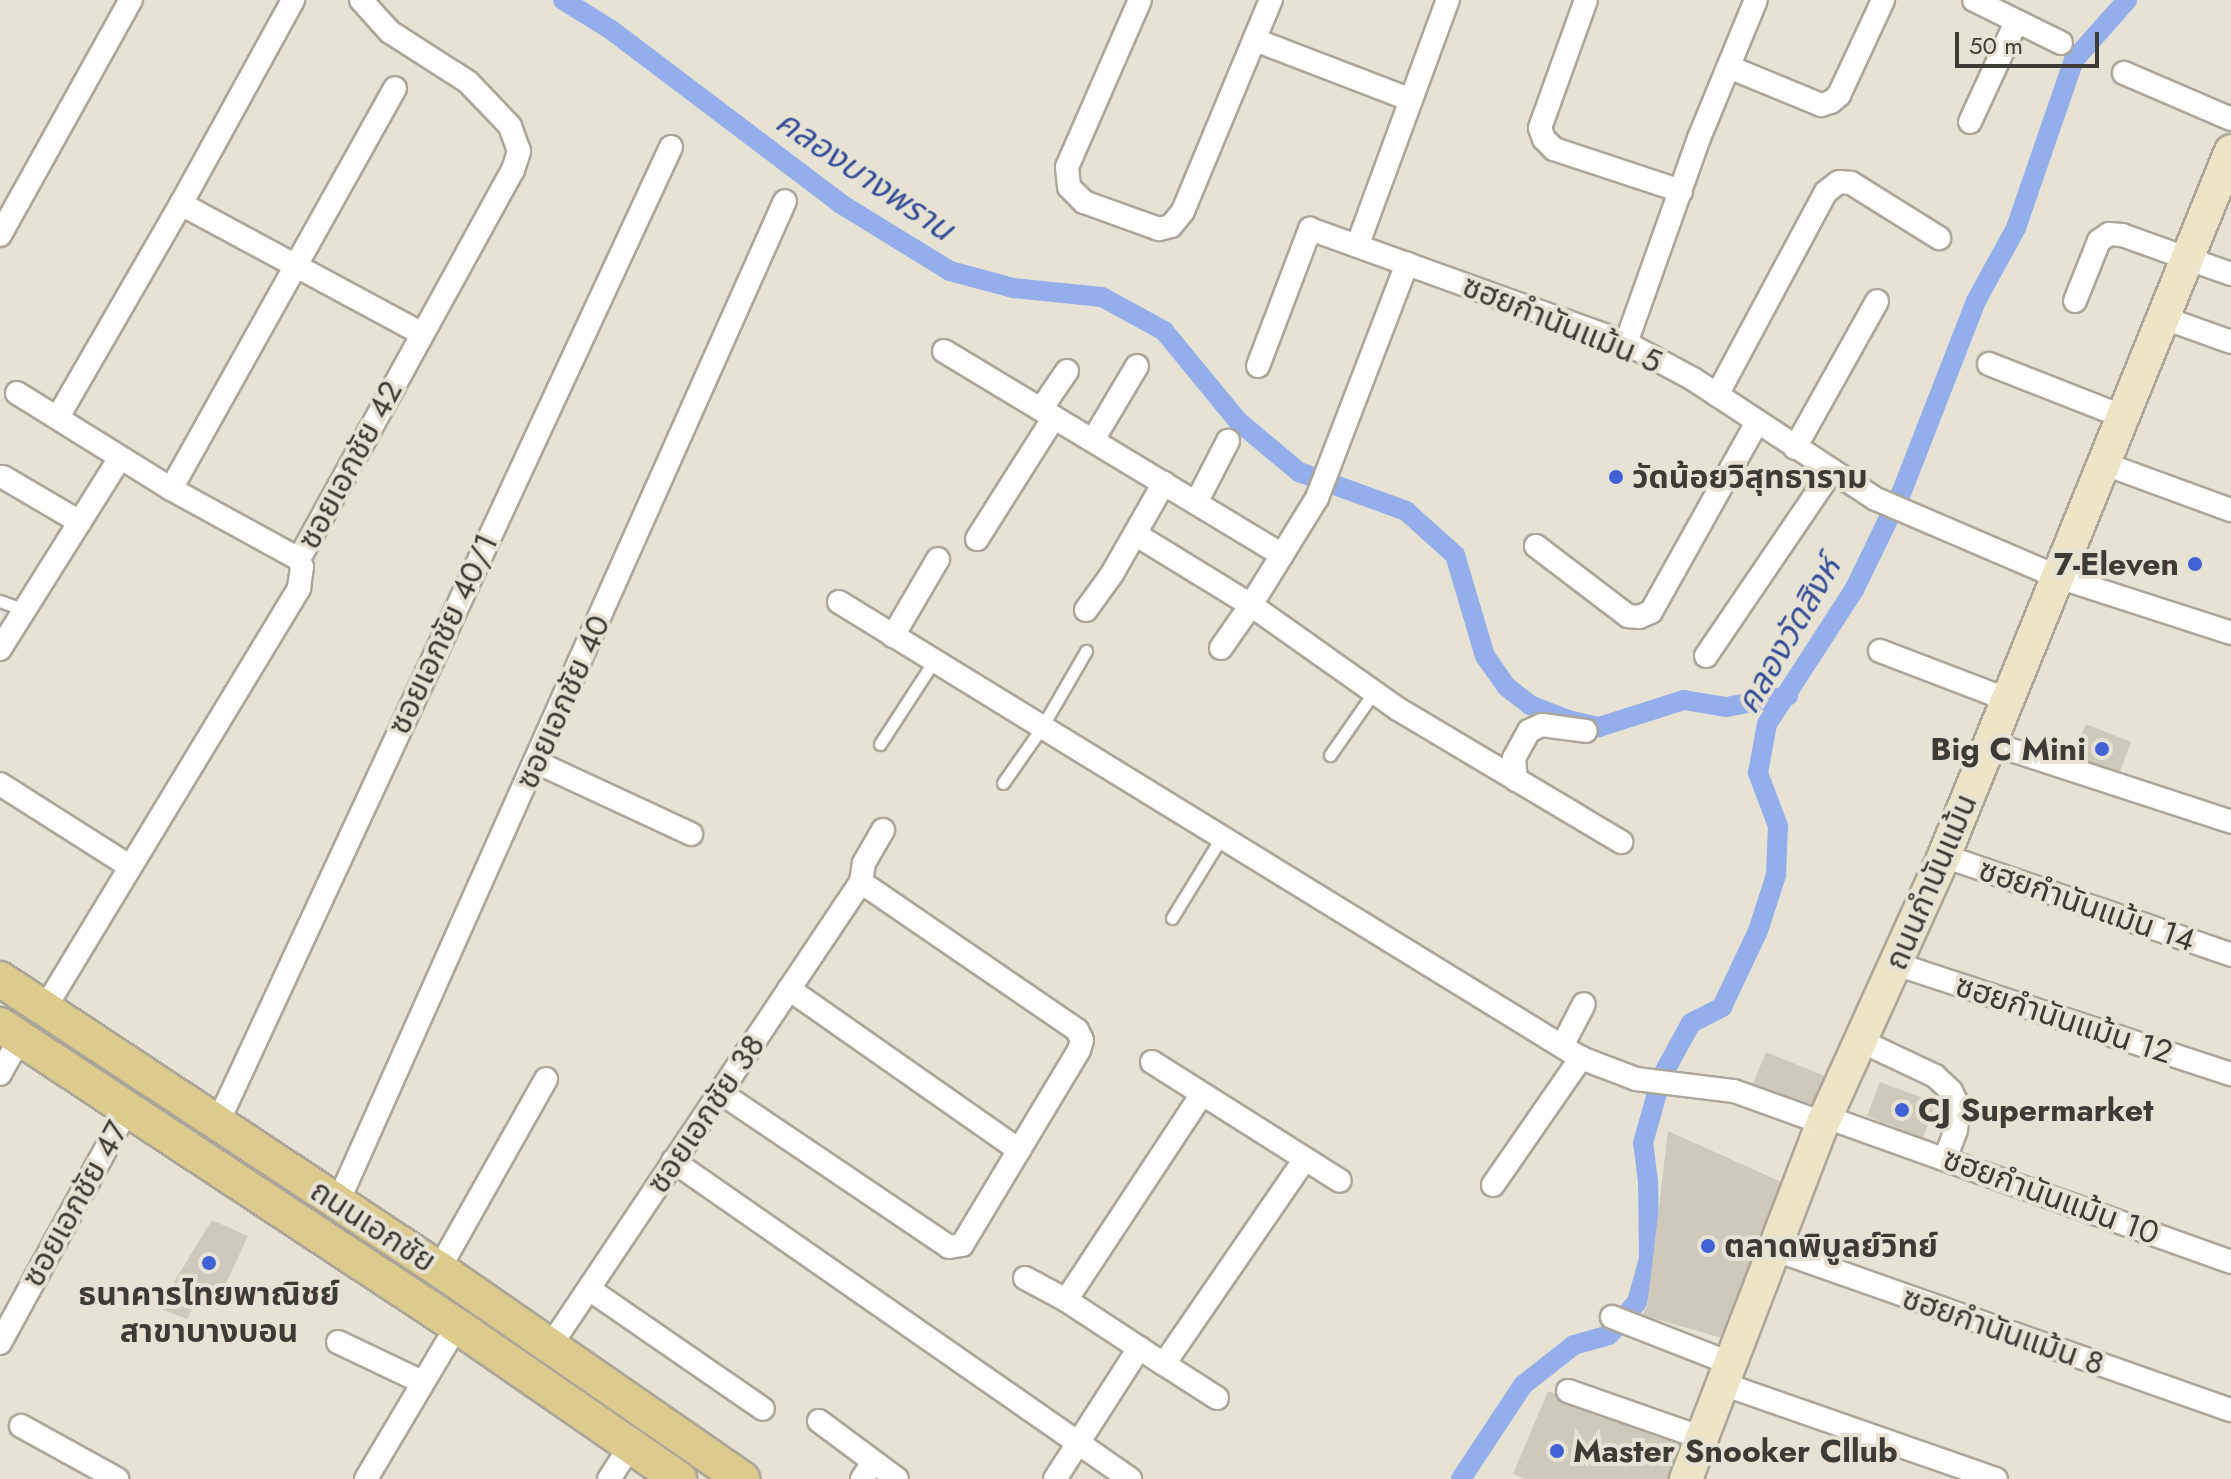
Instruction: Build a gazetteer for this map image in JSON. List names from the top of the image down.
{
  "streets": {
    "main road": ["ถนนเอกชัย"],
    "street": [
      "ซฮยกำนันแม้น 5",
      "ซอยเอกชัย 42",
      "ซอยเอกชัย 40/1",
      "ซอยเอกชัย 40",
      "ถนนกำนันแม้น",
      "ซฮยกำนันแม้น 14",
      "ซฮยกำนันแม้น 12",
      "ซอยเอกชัย 38",
      "ซฮยกำนันแม้น 10",
      "ซอยเอกชัย 47",
      "ซฮยกำนันแม้น 8"
    ]
  },
  "crossings": [
    ["ซฮยกำนันแม้น 5", "ถนนกำนันแม้น"],
    ["ซอยเอกชัย 42", "ถนนเอกชัย"],
    ["ซอยเอกชัย 40/1", "ถนนเอกชัย"],
    ["ซอยเอกชัย 40", "ถนนเอกชัย"],
    ["ถนนกำนันแม้น", "ซฮยกำนันแม้น 14"],
    ["ถนนกำนันแม้น", "ซฮยกำนันแม้น 12"],
    ["ถนนกำนันแม้น", "ซฮยกำนันแม้น 10"],
    ["ถนนกำนันแม้น", "ซฮยกำนันแม้น 8"],
    ["ซอยเอกชัย 38", "ถนนเอกชัย"],
    ["ซอยเอกชัย 47", "ถนนเอกชัย"]
  ],
  "water": ["คลองบางพราน", "คลองวัดสิงห์"],
  "places": [
    "วัดน้อยวิสุทธาราม",
    "7-Eleven",
    "Big C Mini",
    "CJ Supermarket",
    "ตลาดพิบูลย์วิทย์",
    "ธนาคารไทยพาณิชย์ สาขาบางบอน",
    "Master Snooker Cllub"
  ],
  "scale_bar": "50 m"
}
